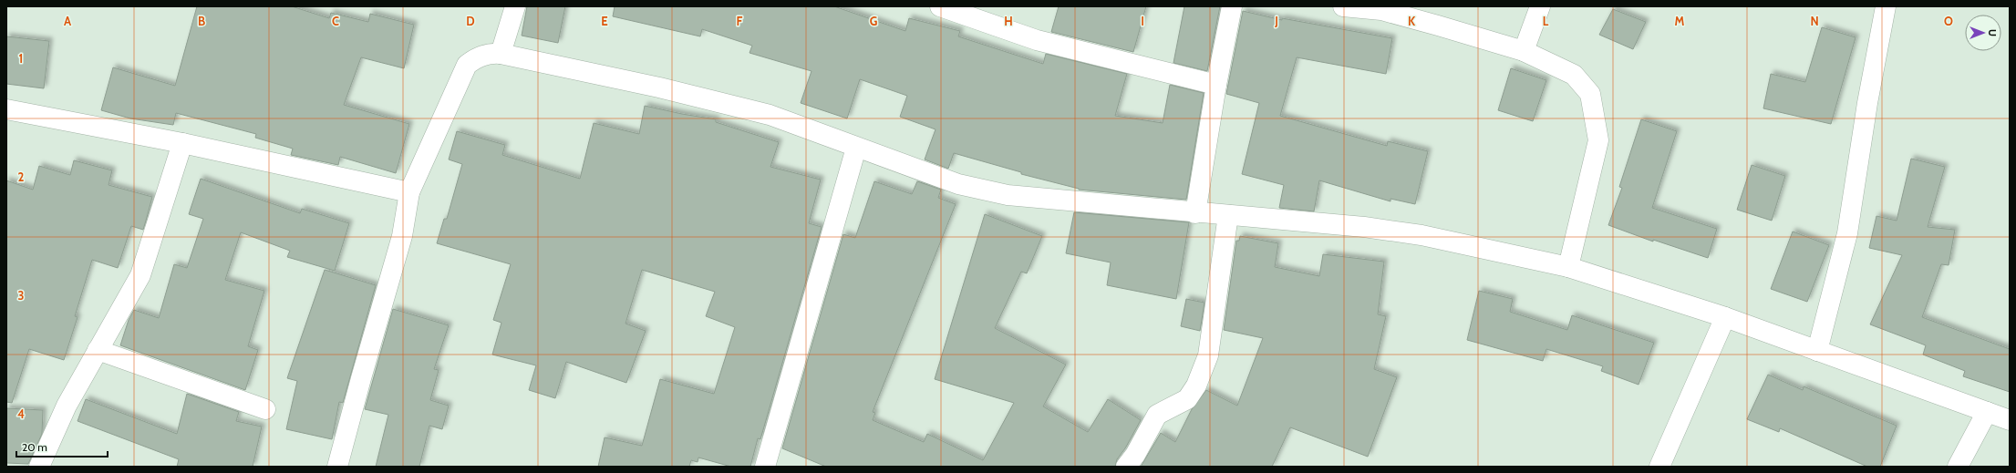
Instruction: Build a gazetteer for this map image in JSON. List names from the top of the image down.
{
  "scale_bar": "20 m",
  "north": "right",
  "grid": {
    "columns": [
      "A",
      "B",
      "C",
      "D",
      "E",
      "F",
      "G",
      "H",
      "I",
      "J",
      "K",
      "L",
      "M",
      "N",
      "O"
    ],
    "rows": [
      "1",
      "2",
      "3",
      "4"
    ]
  }
}
